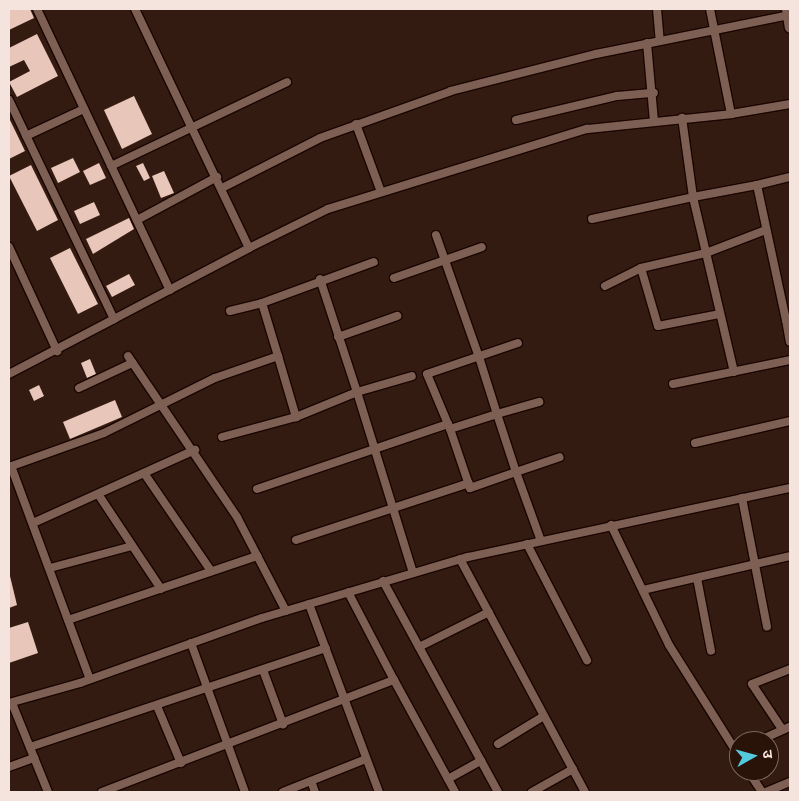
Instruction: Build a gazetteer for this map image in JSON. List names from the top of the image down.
{
  "north": "right"
}
